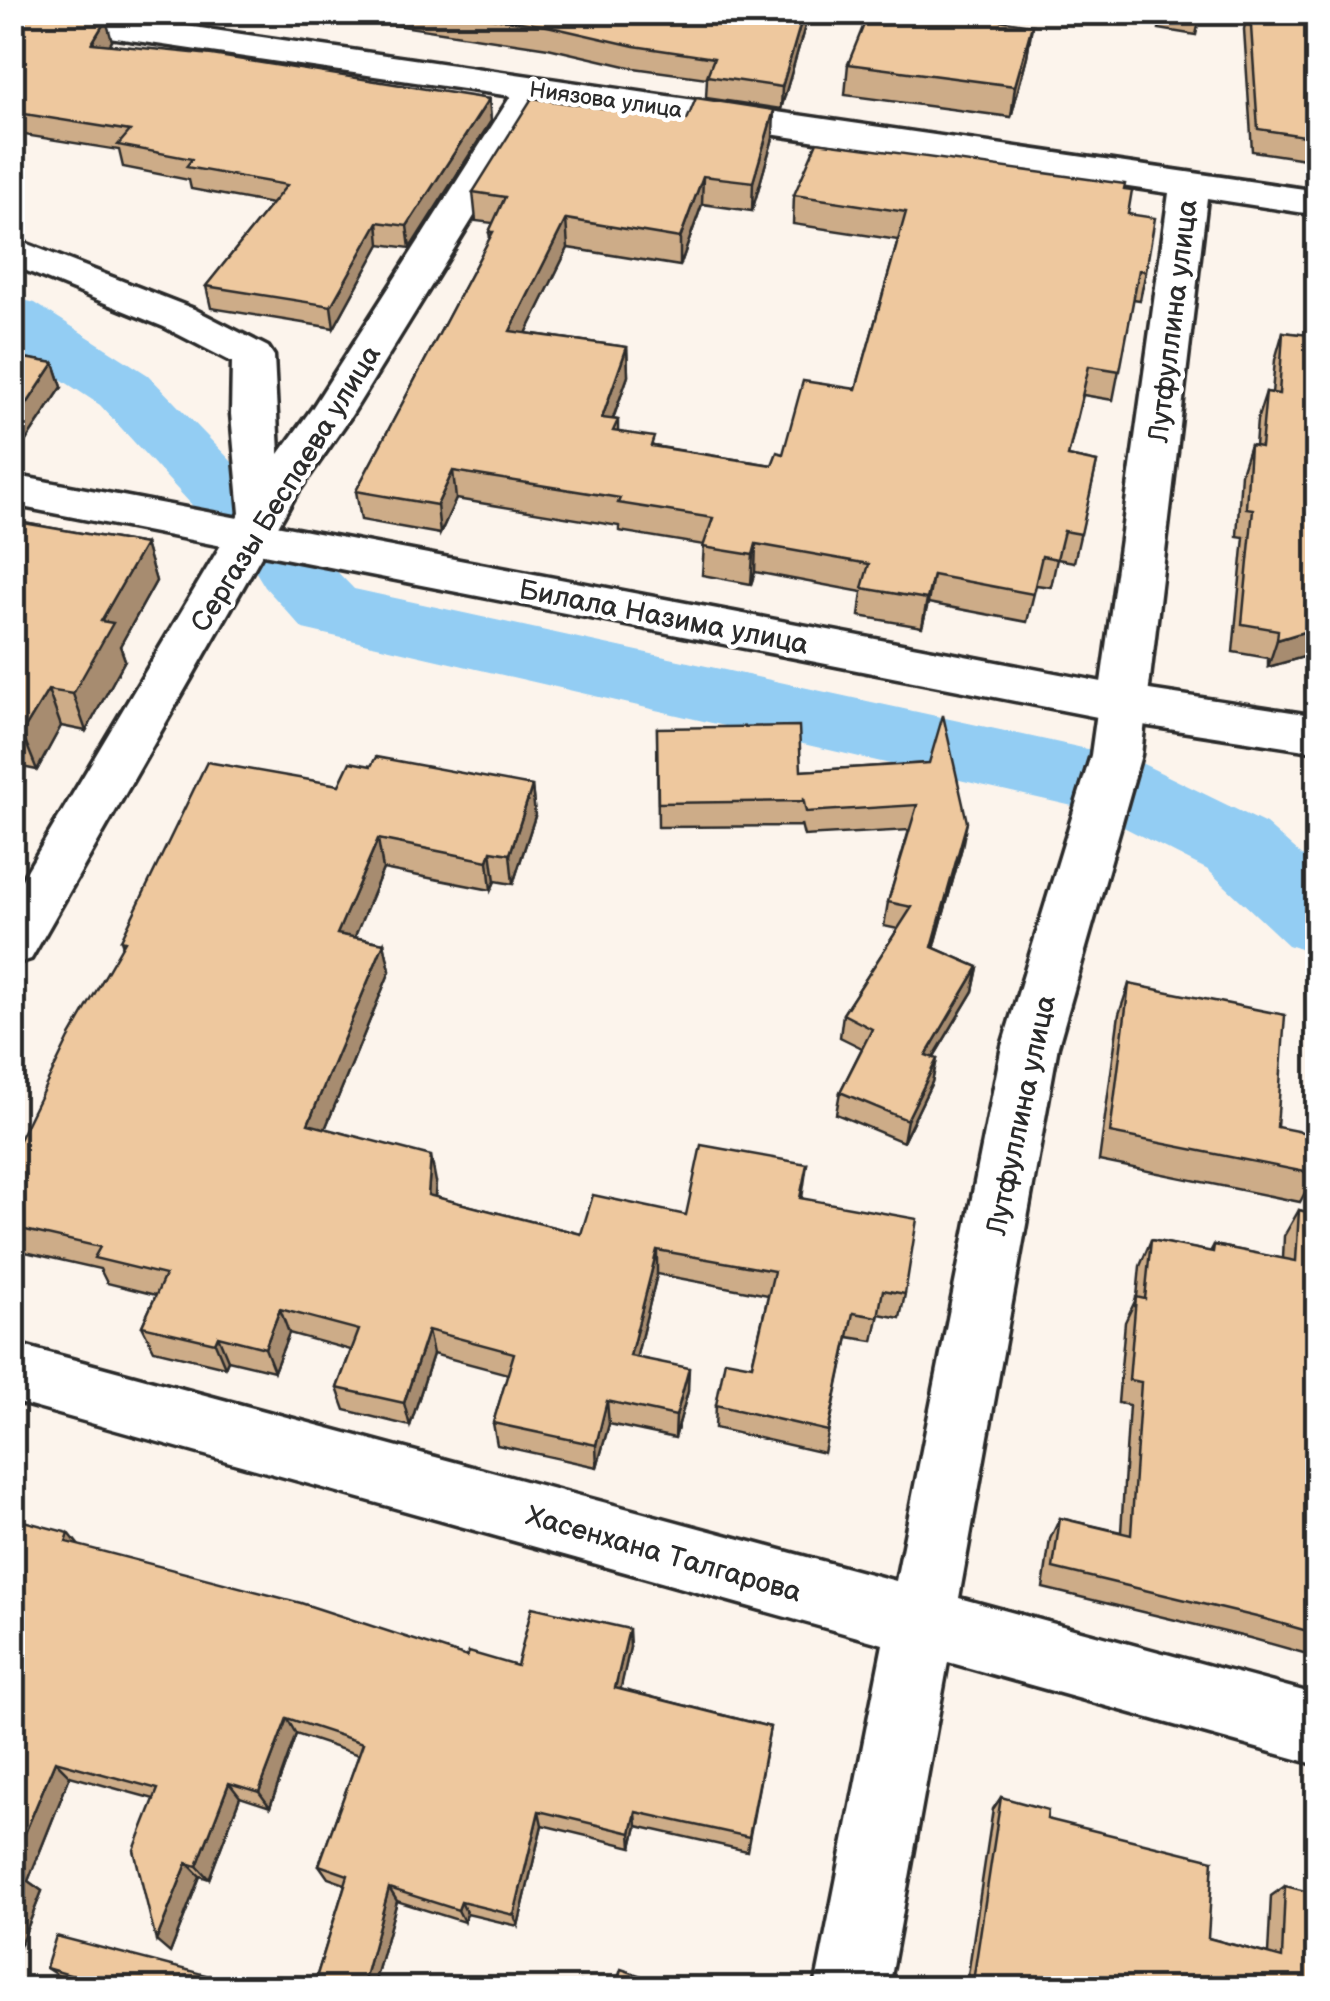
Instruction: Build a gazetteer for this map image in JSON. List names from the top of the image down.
{
  "streets": {
    "street": [
      "Ниязова улица",
      "Лутфуллина улица",
      "Сергазы Беспаева улица",
      "Билала Назима улица",
      "Хасенхана Талгарова"
    ]
  },
  "crossings": [
    ["Ниязова улица", "Лутфуллина улица"],
    ["Ниязова улица", "Сергазы Беспаева улица"],
    ["Лутфуллина улица", "Билала Назима улица"],
    ["Лутфуллина улица", "Хасенхана Талгарова"],
    ["Сергазы Беспаева улица", "Билала Назима улица"]
  ]
}
